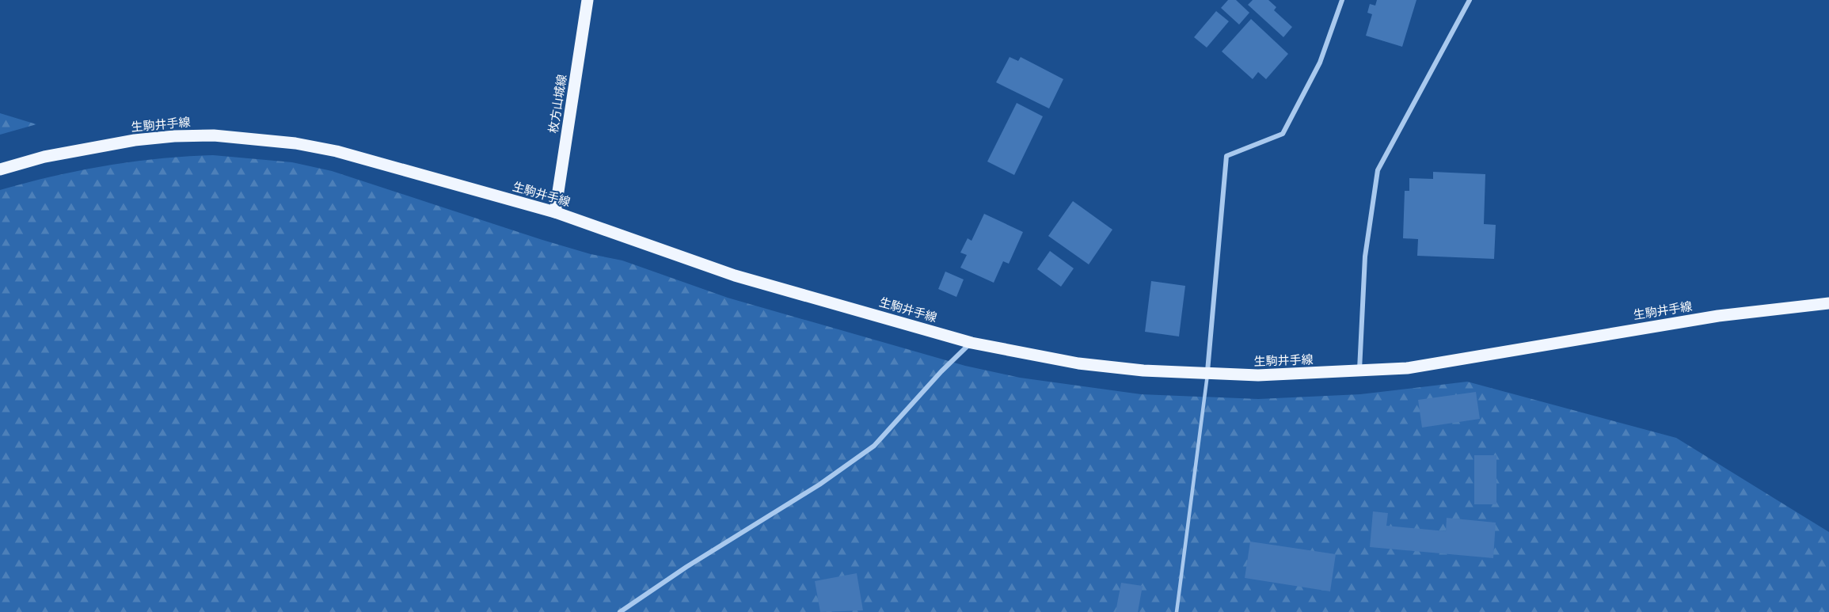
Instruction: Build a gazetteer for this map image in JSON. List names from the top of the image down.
{
  "streets": {
    "main road": ["枚方山城線", "生駒井手線"]
  },
  "crossings": [
    ["枚方山城線", "生駒井手線"]
  ]
}
